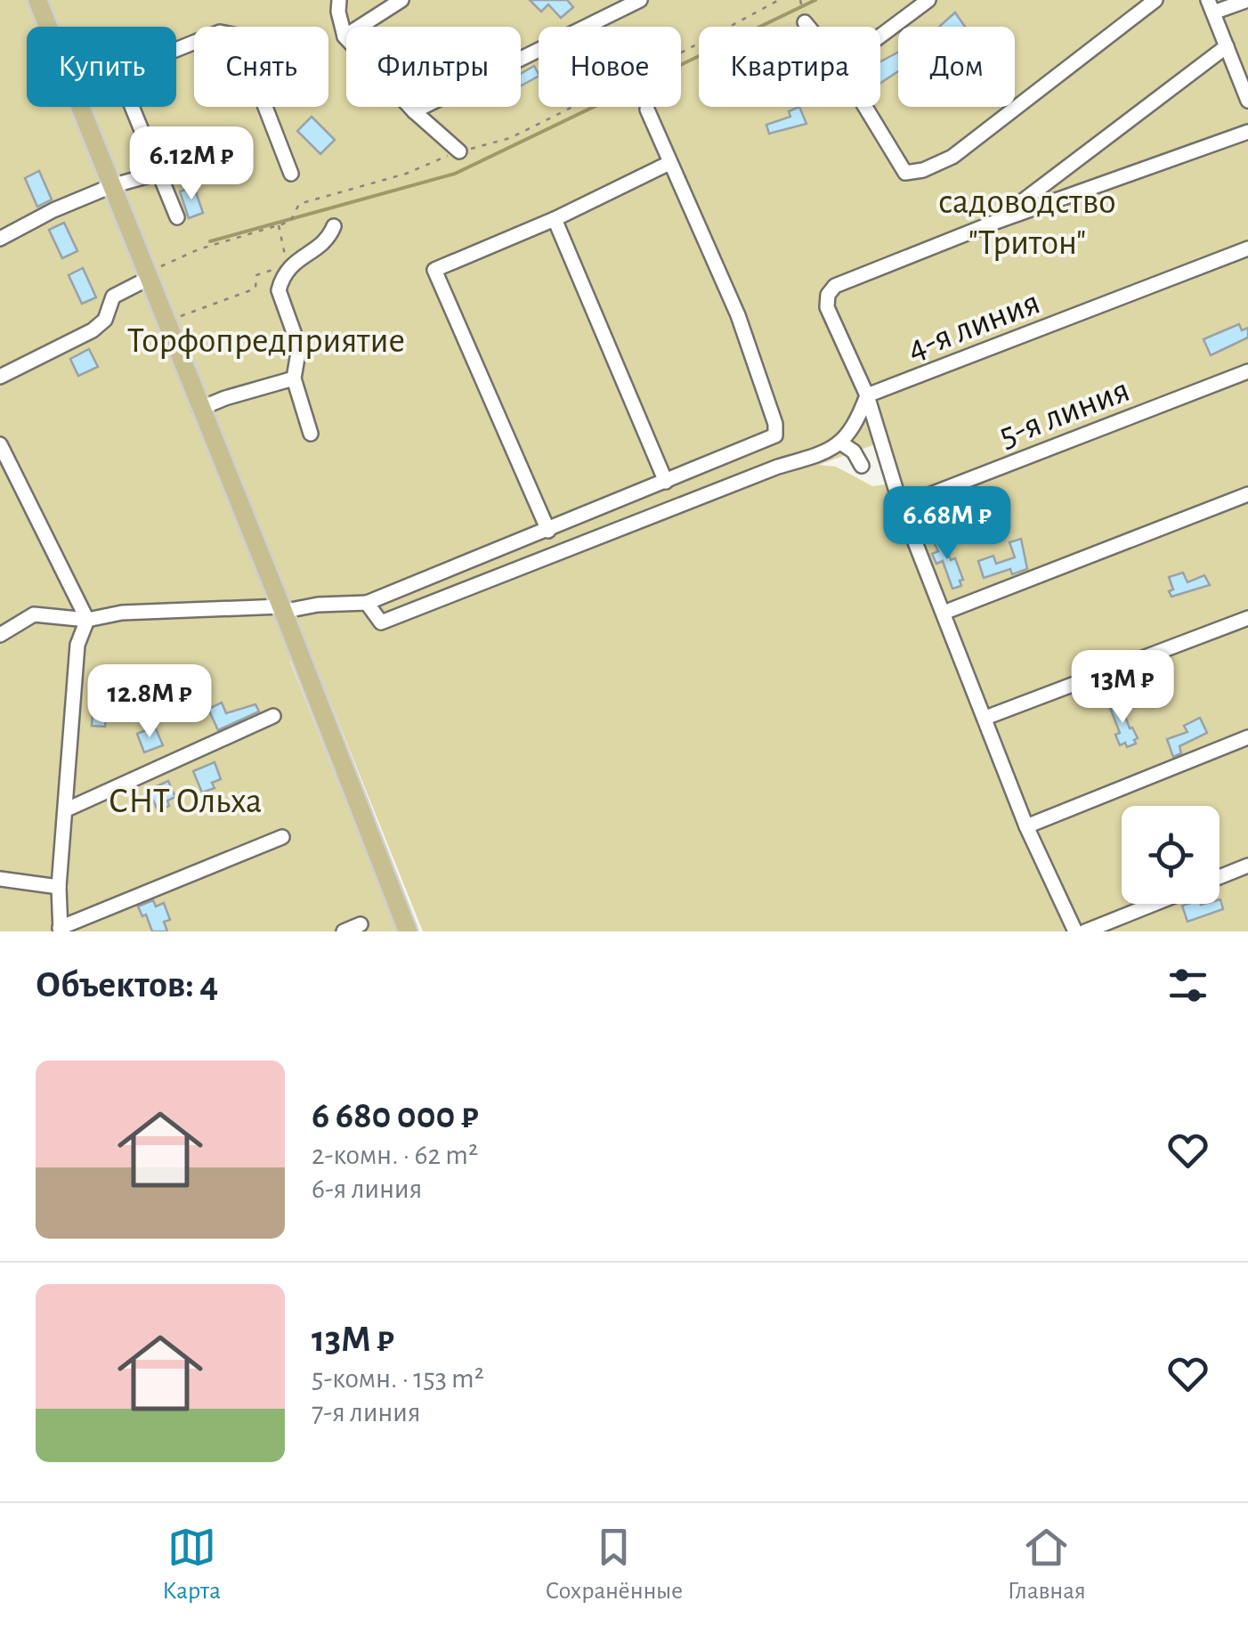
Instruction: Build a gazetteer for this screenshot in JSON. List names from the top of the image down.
{
  "streets": {
    "street": ["4-я линия", "5-я линия"]
  },
  "parks": ["садоводство \"Тритон\"", "Торфопредприятие", "СНТ Ольха"],
  "page": {
    "chip": [
      "Купить",
      "Снять",
      "Фильтры",
      "Новое",
      "Квартира",
      "Дом"
    ],
    "price": [
      "6.12M ₽",
      "6.68M ₽",
      "13M ₽",
      "12.8M ₽"
    ],
    "heading": "Объектов: 4",
    "list": [
      {
        "name": "6 680 000 ₽",
        "note": "2-комн. · 62 m² · 6-я линия"
      },
      {
        "name": "13M ₽",
        "note": "5-комн. · 153 m² · 7-я линия"
      }
    ],
    "tabs": ["Карта", "Сохранённые", "Главная"]
  }
}
